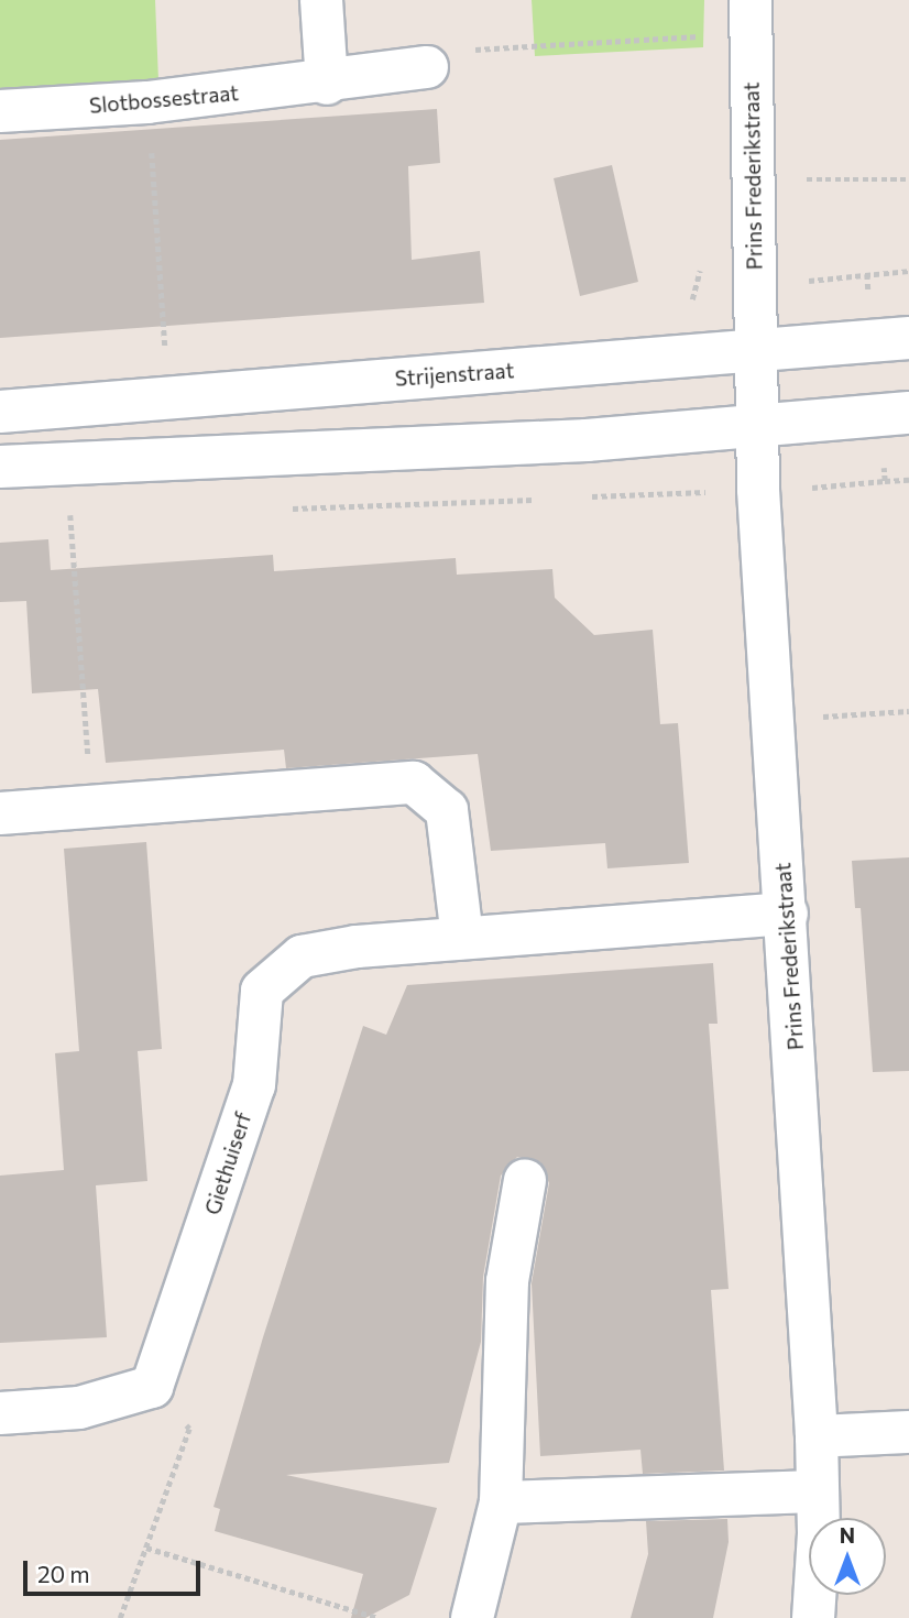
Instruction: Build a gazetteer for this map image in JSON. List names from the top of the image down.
{
  "streets": {
    "street": [
      "Slotbossestraat",
      "Prins Frederikstraat",
      "Strijenstraat",
      "Giethuiserf"
    ]
  },
  "crossings": [
    ["Prins Frederikstraat", "Strijenstraat"],
    ["Prins Frederikstraat", "Giethuiserf"]
  ],
  "scale_bar": "20 m",
  "north": "top"
}
